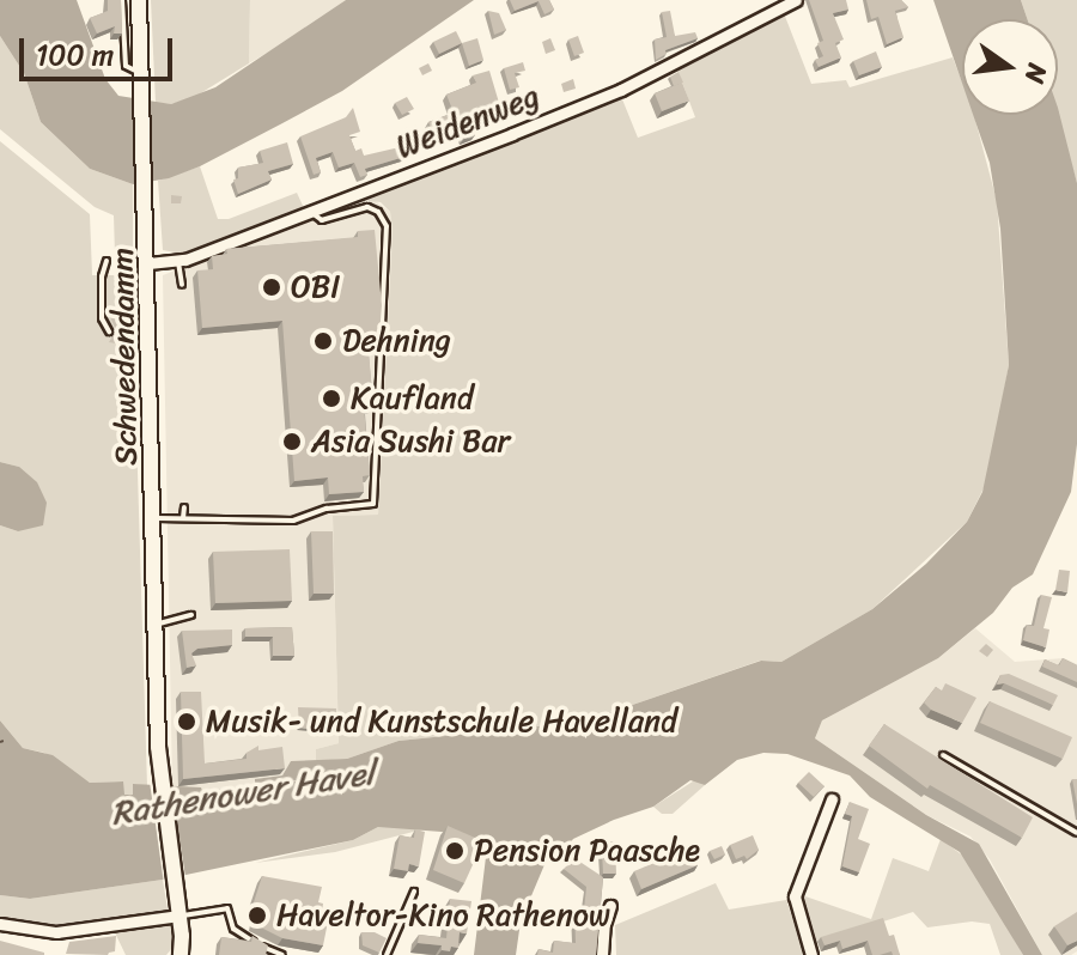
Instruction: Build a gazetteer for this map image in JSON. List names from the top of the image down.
{
  "streets": {
    "main road": ["Schwedendamm"],
    "street": ["Weidenweg"]
  },
  "crossings": [
    ["Weidenweg", "Schwedendamm"]
  ],
  "water": ["Rathenower Havel"],
  "places": [
    "OBI",
    "Dehning",
    "Kaufland",
    "Asia Sushi Bar",
    "Musik- und Kunstschule Havelland",
    "Pension Paasche",
    "Haveltor-Kino Rathenow"
  ],
  "scale_bar": "100 m",
  "north": "right"
}
